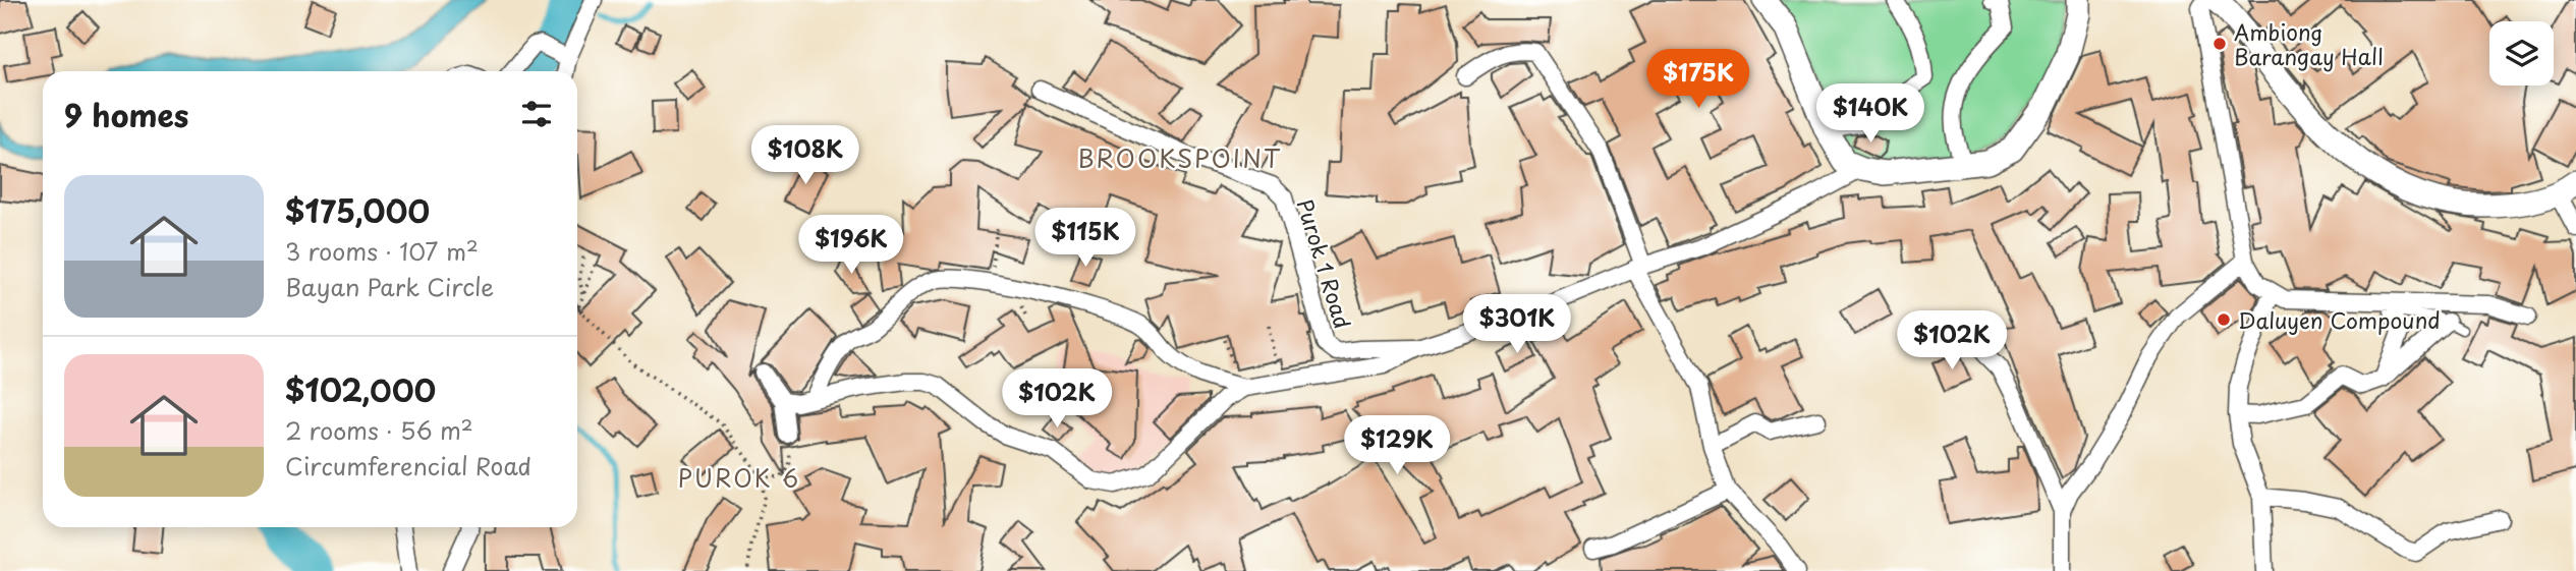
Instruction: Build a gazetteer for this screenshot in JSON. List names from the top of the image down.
{
  "streets": {
    "street": ["Purok 1 Road"]
  },
  "districts": ["BROOKSPOINT", "PUROK 6"],
  "places": ["Ambiong Barangay Hall", "Daluyen Compound"],
  "page": {
    "price": [
      "$175K",
      "$140K",
      "$108K",
      "$115K",
      "$196K",
      "$301K",
      "$102K",
      "$102K",
      "$129K"
    ],
    "heading": "9 homes",
    "list": [
      {
        "name": "$175,000",
        "note": "3 rooms · 107 m² · Bayan Park Circle"
      },
      {
        "name": "$102,000",
        "note": "2 rooms · 56 m² · Circumferencial Road"
      }
    ]
  }
}
